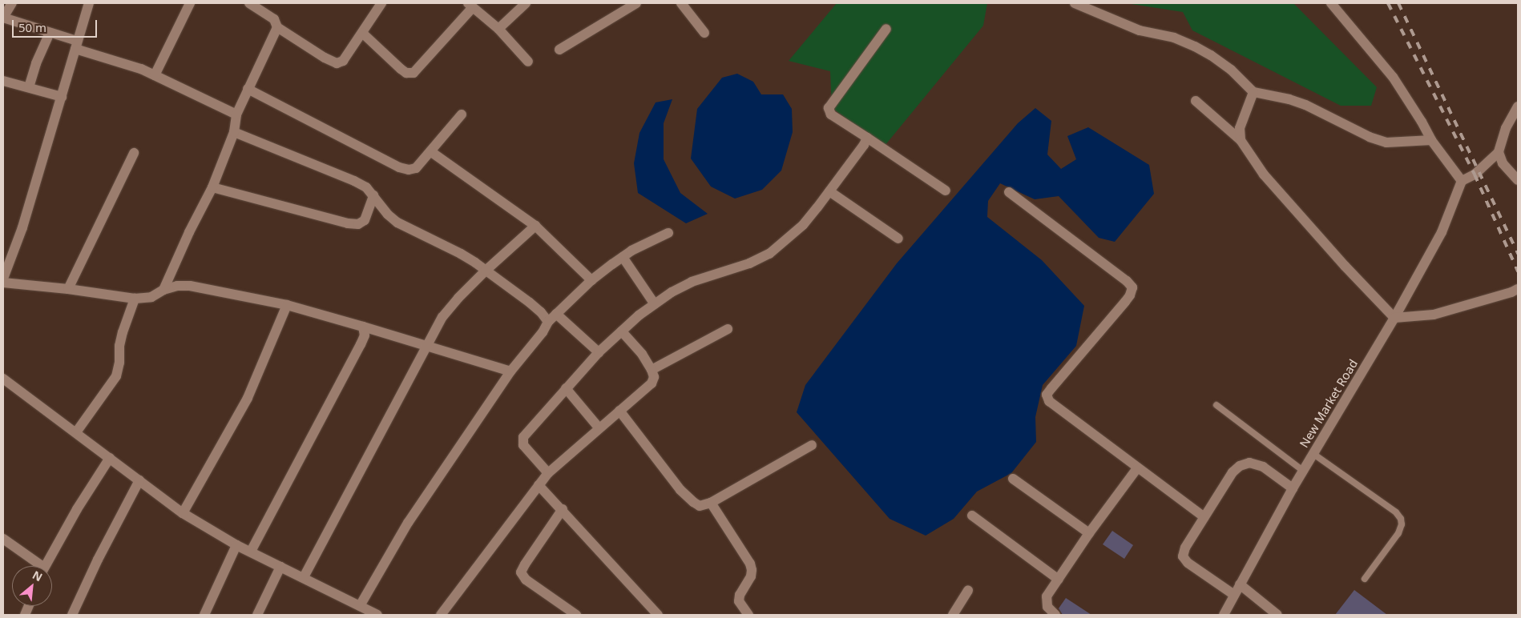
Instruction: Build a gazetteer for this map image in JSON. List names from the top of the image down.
{
  "streets": {
    "street": ["New Market Road"]
  },
  "scale_bar": "50 m",
  "north": "top right"
}
